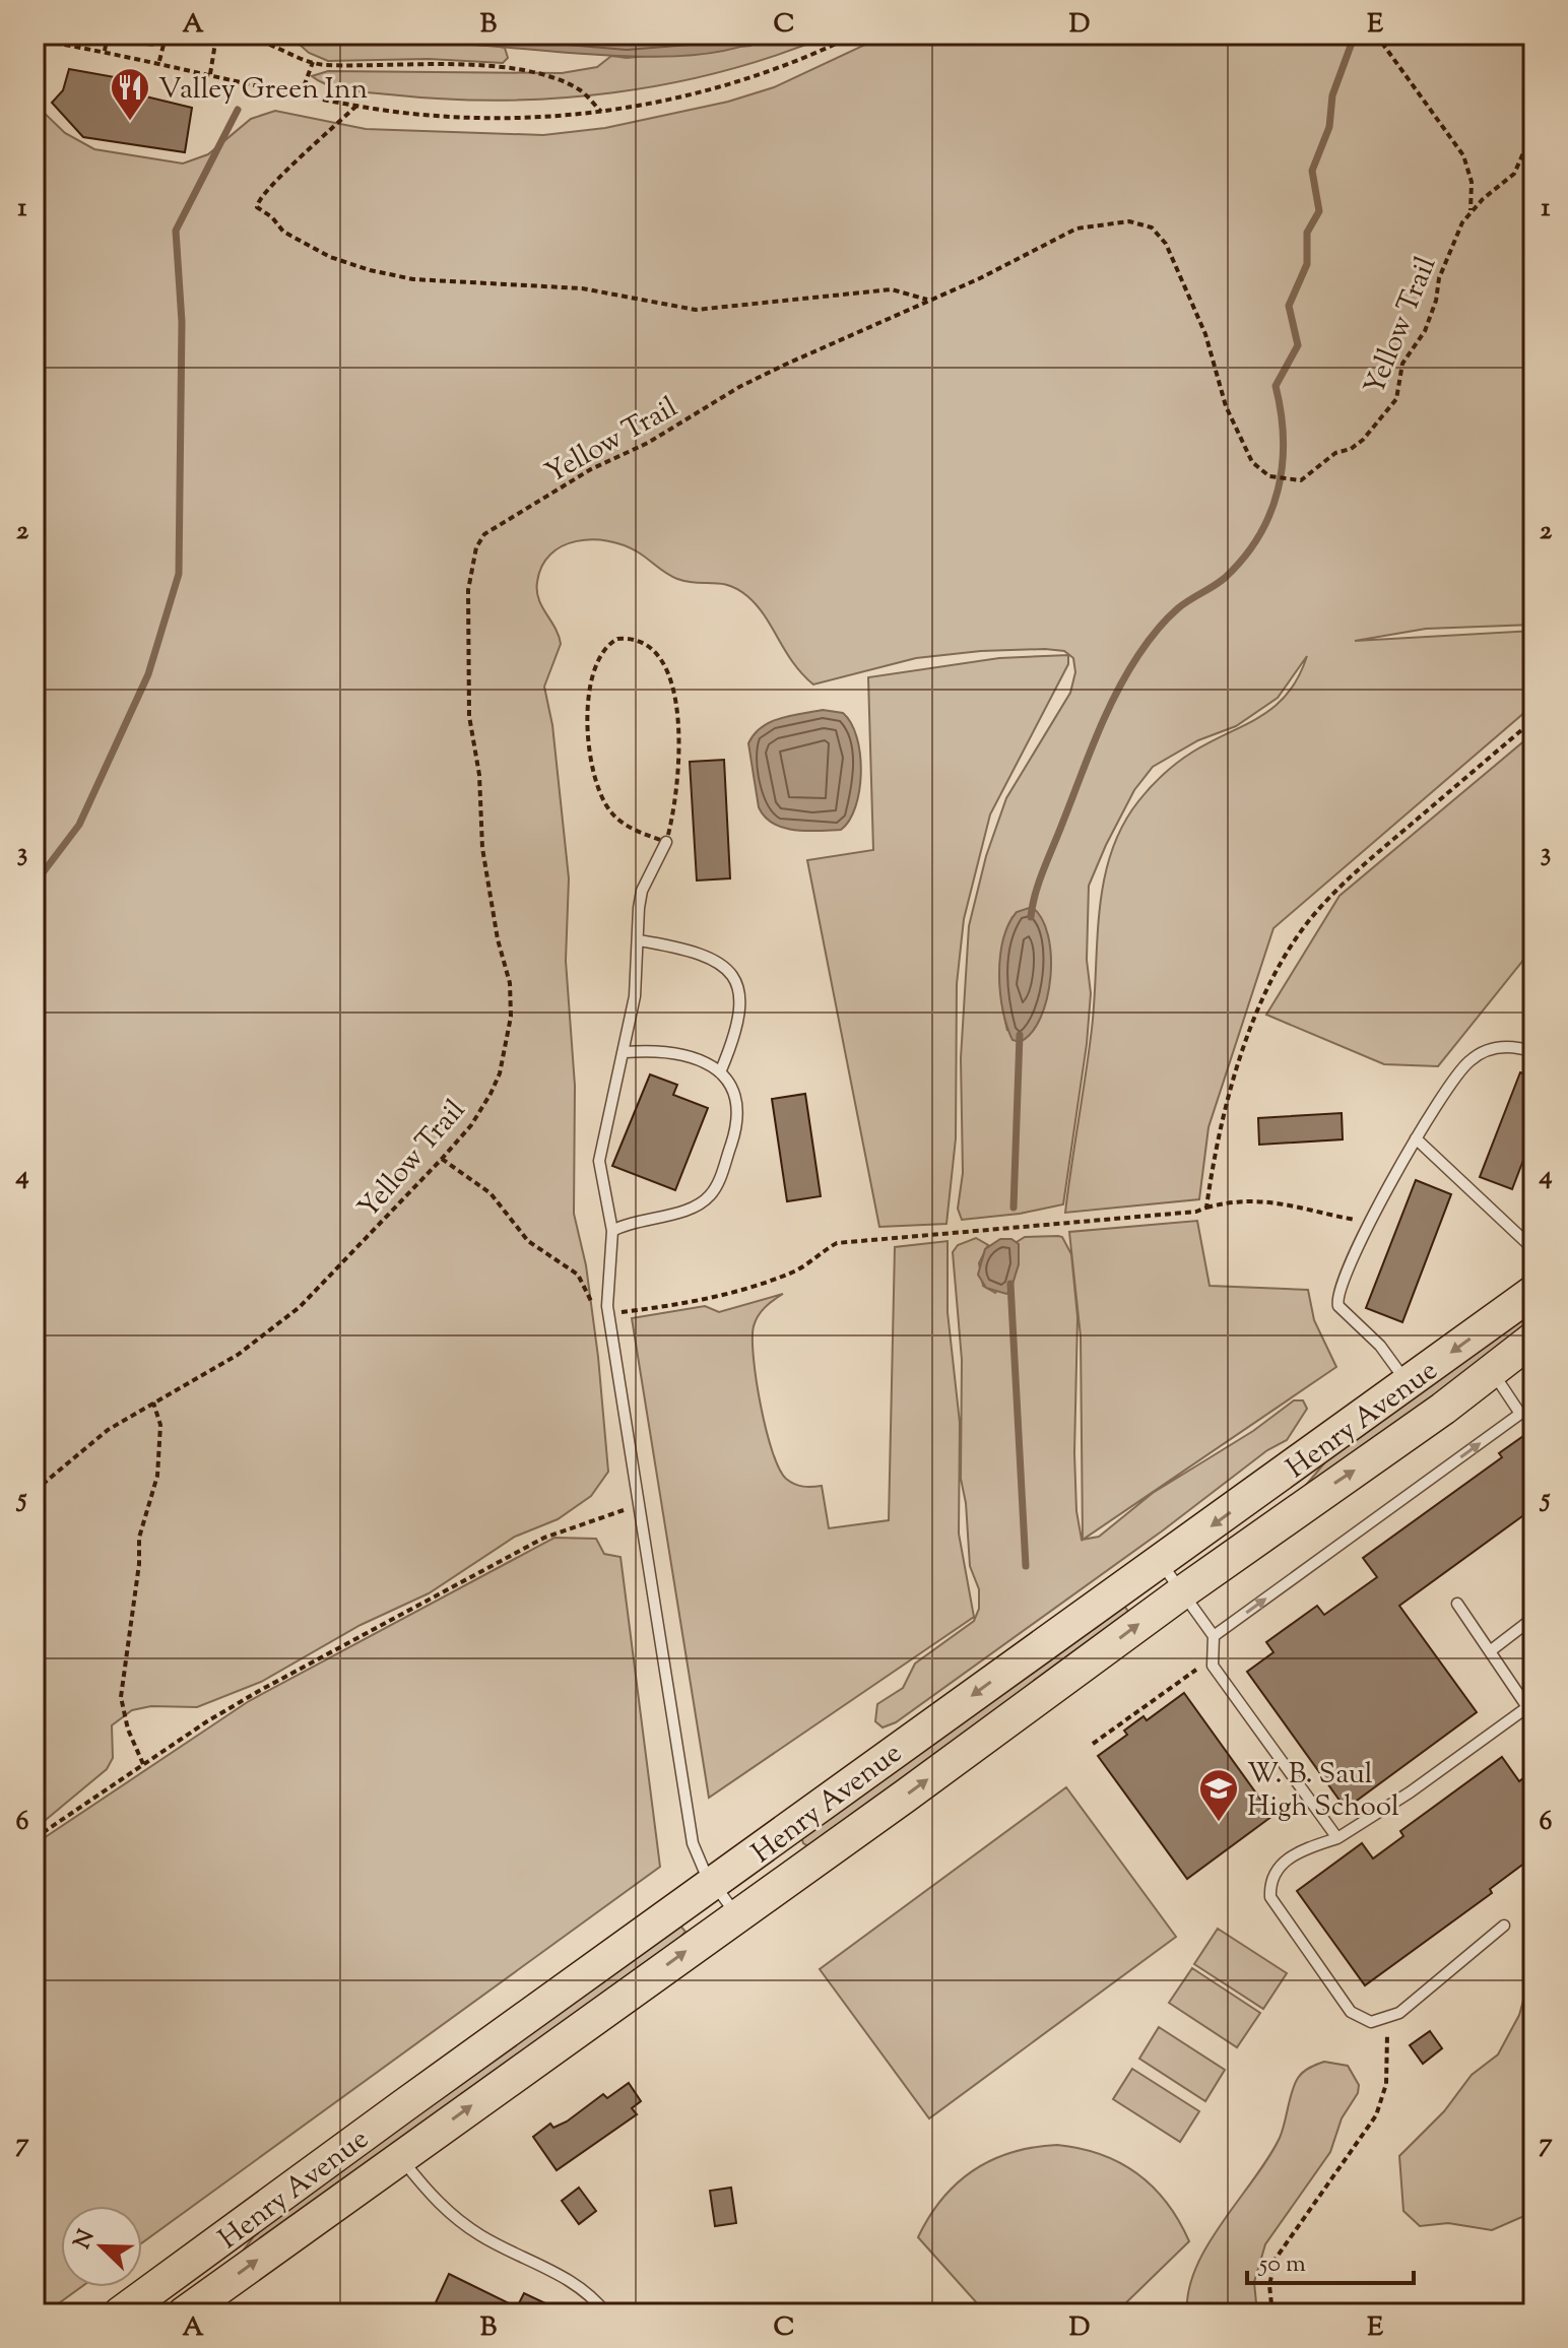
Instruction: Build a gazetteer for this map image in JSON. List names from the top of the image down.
{
  "streets": {
    "main road": ["Henry Avenue"],
    "path": ["Yellow Trail"]
  },
  "places": {
    "restaurant": ["Valley Green Inn"],
    "school or university": ["W. B. Saul High School"]
  },
  "scale_bar": "50 m",
  "north": "top left",
  "grid": {
    "columns": [
      "A",
      "B",
      "C",
      "D",
      "E"
    ],
    "rows": [
      "1",
      "2",
      "3",
      "4",
      "5",
      "6",
      "7"
    ]
  }
}
